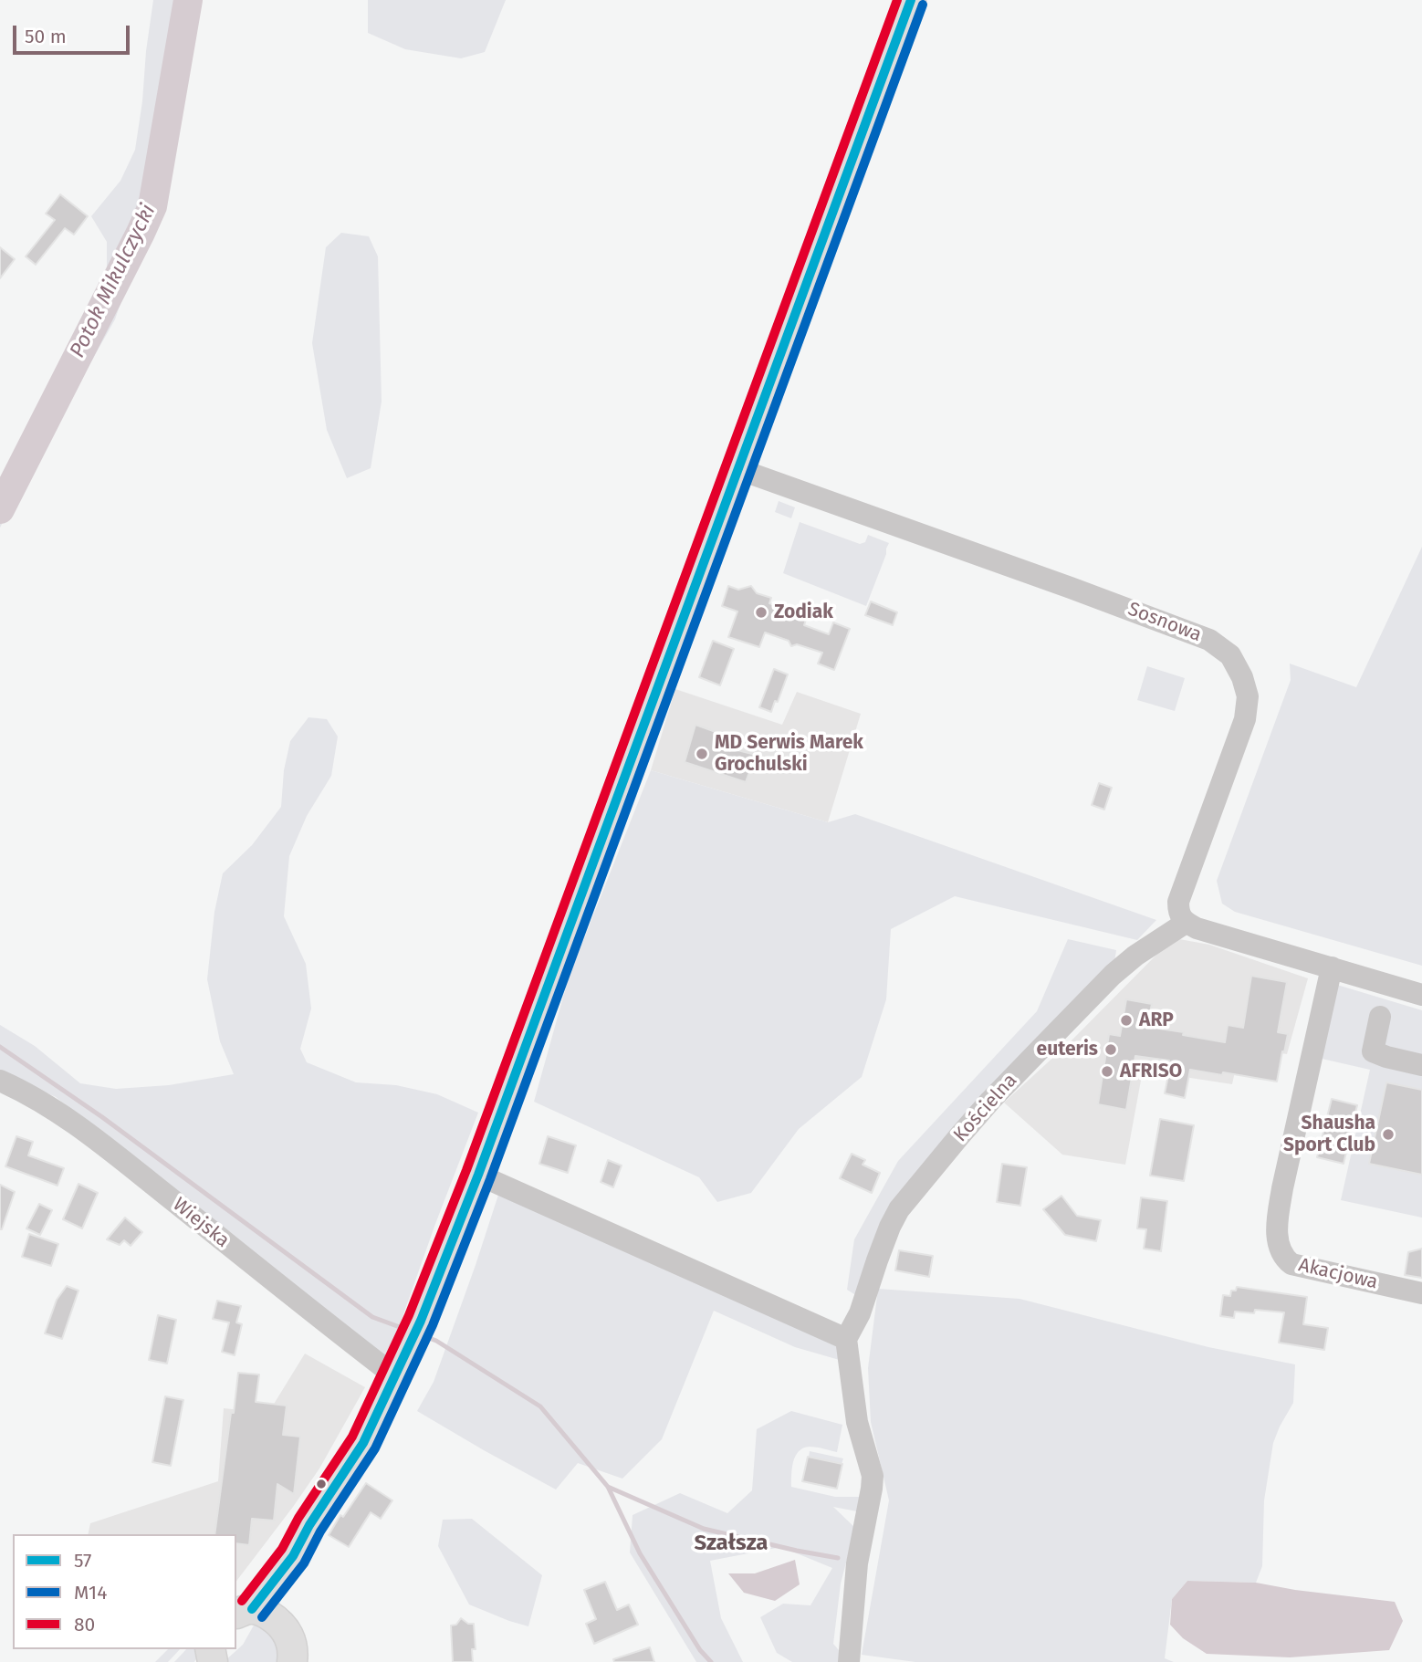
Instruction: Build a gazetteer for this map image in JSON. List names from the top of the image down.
{
  "streets": {
    "street": [
      "Sosnowa",
      "Kościelna",
      "Wiejska",
      "Akacjowa"
    ]
  },
  "crossings": [
    ["Sosnowa", "Kościelna"]
  ],
  "districts": ["Szałsza"],
  "water": ["Potok Mikulczycki"],
  "places": [
    "Zodiak",
    "MD Serwis Marek Grochulski",
    "ARP",
    "euteris",
    "AFRISO",
    "Shausha Sport Club"
  ],
  "lines": ["transit line 57", "transit line 80", "transit line M14"],
  "legend": ["57", "M14", "80"],
  "scale_bar": "50 m"
}
